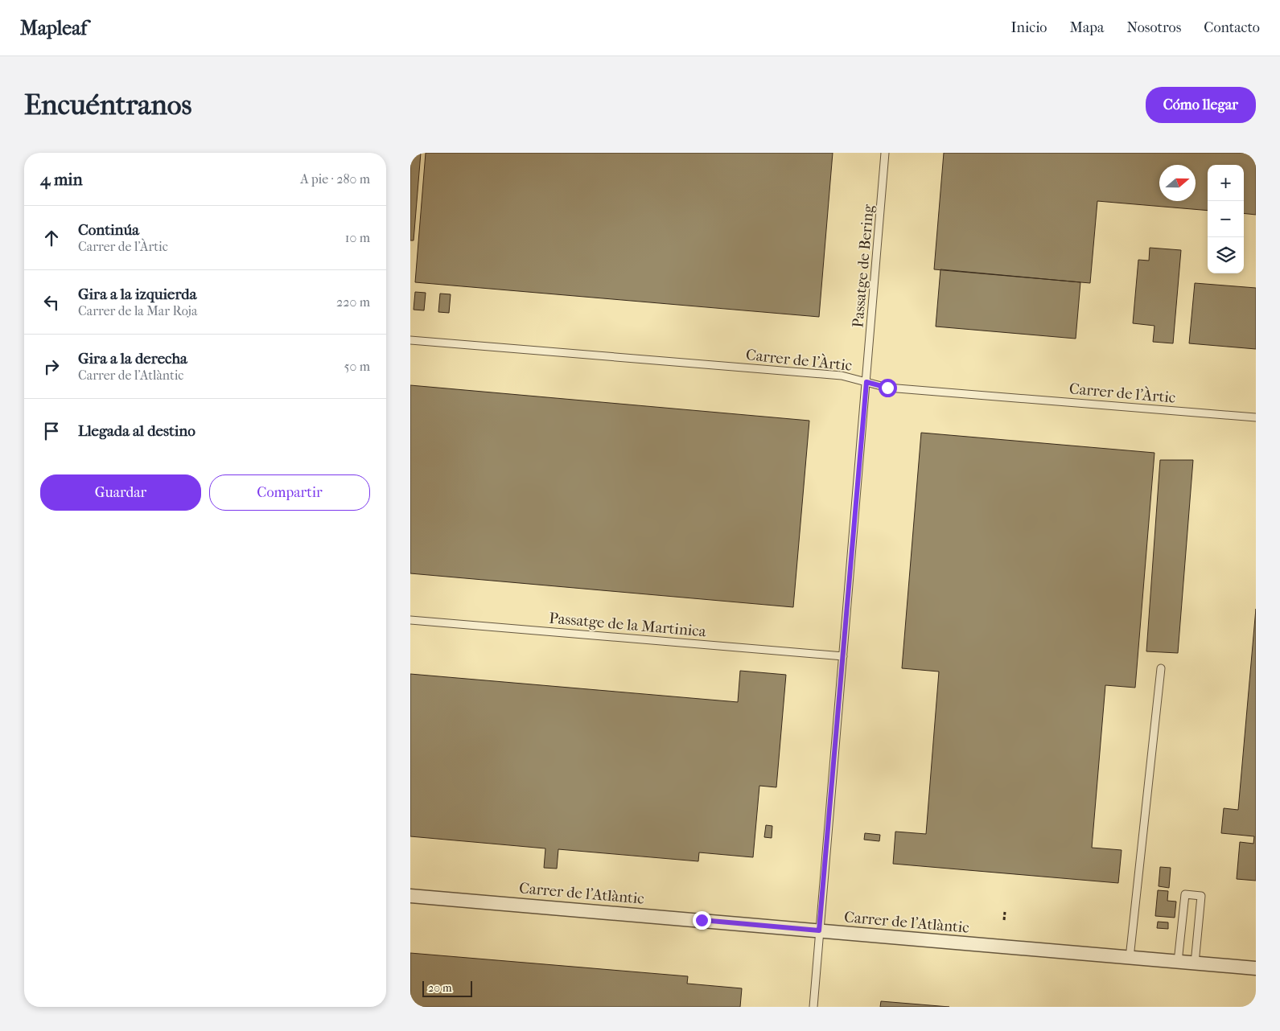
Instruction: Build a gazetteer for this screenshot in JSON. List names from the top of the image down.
{
  "streets": {
    "street": ["Carrer de l'Atlàntic"],
    "lane": ["Passatge de Bering", "Carrer de l'Àrtic", "Passatge de la Martinica"]
  },
  "crossings": [
    ["Passatge de Bering", "Carrer de l'Àrtic"],
    ["Passatge de Bering", "Passatge de la Martinica"],
    ["Passatge de Bering", "Carrer de l'Atlàntic"]
  ],
  "scale_bar": "20 m",
  "north": "right",
  "page": {
    "header": "Mapleaf",
    "nav": [
      "Inicio",
      "Mapa",
      "Nosotros",
      "Contacto"
    ],
    "buttons": [
      "Cómo llegar",
      ["Guardar", "Compartir"]
    ],
    "title": "Encuéntranos",
    "heading": ["4 min", "A pie · 280 m"],
    "map_buttons": ["+", "−"],
    "list": [
      ["Continúa", "Carrer de l'Àrtic", "10 m"],
      ["Gira a la izquierda", "Carrer de la Mar Roja", "220 m"],
      ["Gira a la derecha", "Carrer de l'Atlàntic", "50 m"],
      "Llegada al destino"
    ],
    "scale": "20 m"
  }
}
